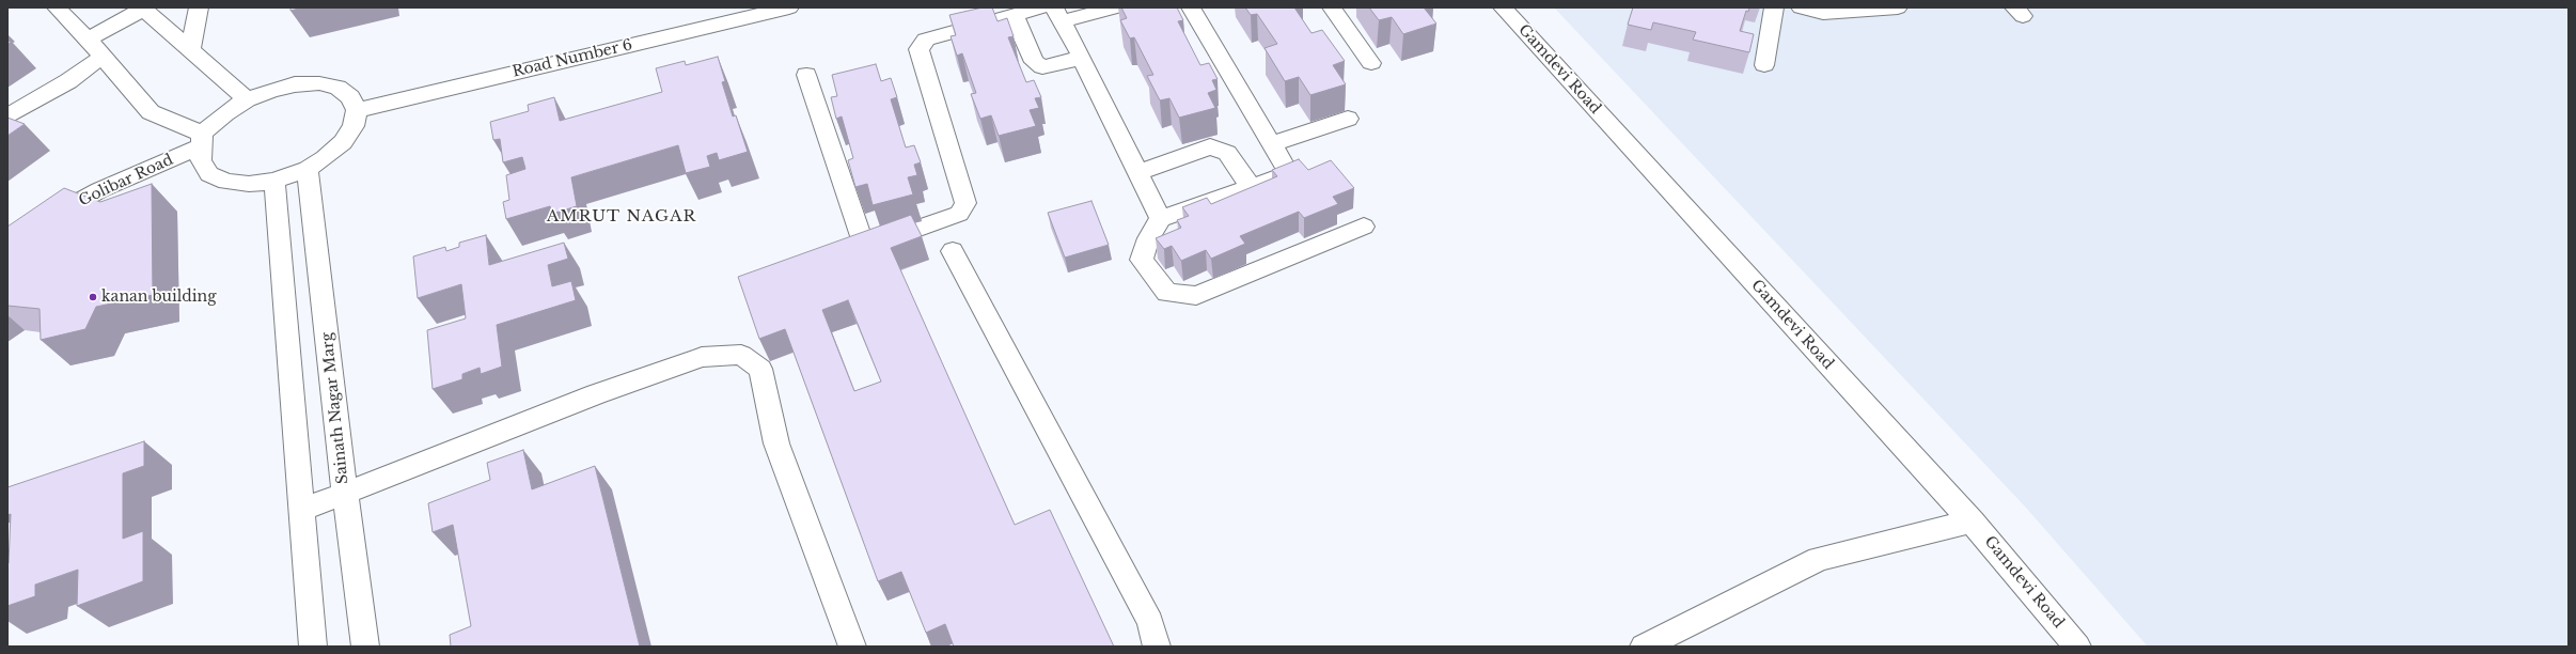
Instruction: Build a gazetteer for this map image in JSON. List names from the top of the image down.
{
  "streets": {
    "street": [
      "Road Number 6",
      "Gamdevi Road",
      "Golibar Road",
      "Sainath Nagar Marg"
    ]
  },
  "crossings": [
    ["Road Number 6", "Golibar Road"]
  ],
  "districts": ["AMRUT NAGAR"],
  "places": ["kanan building"]
}
